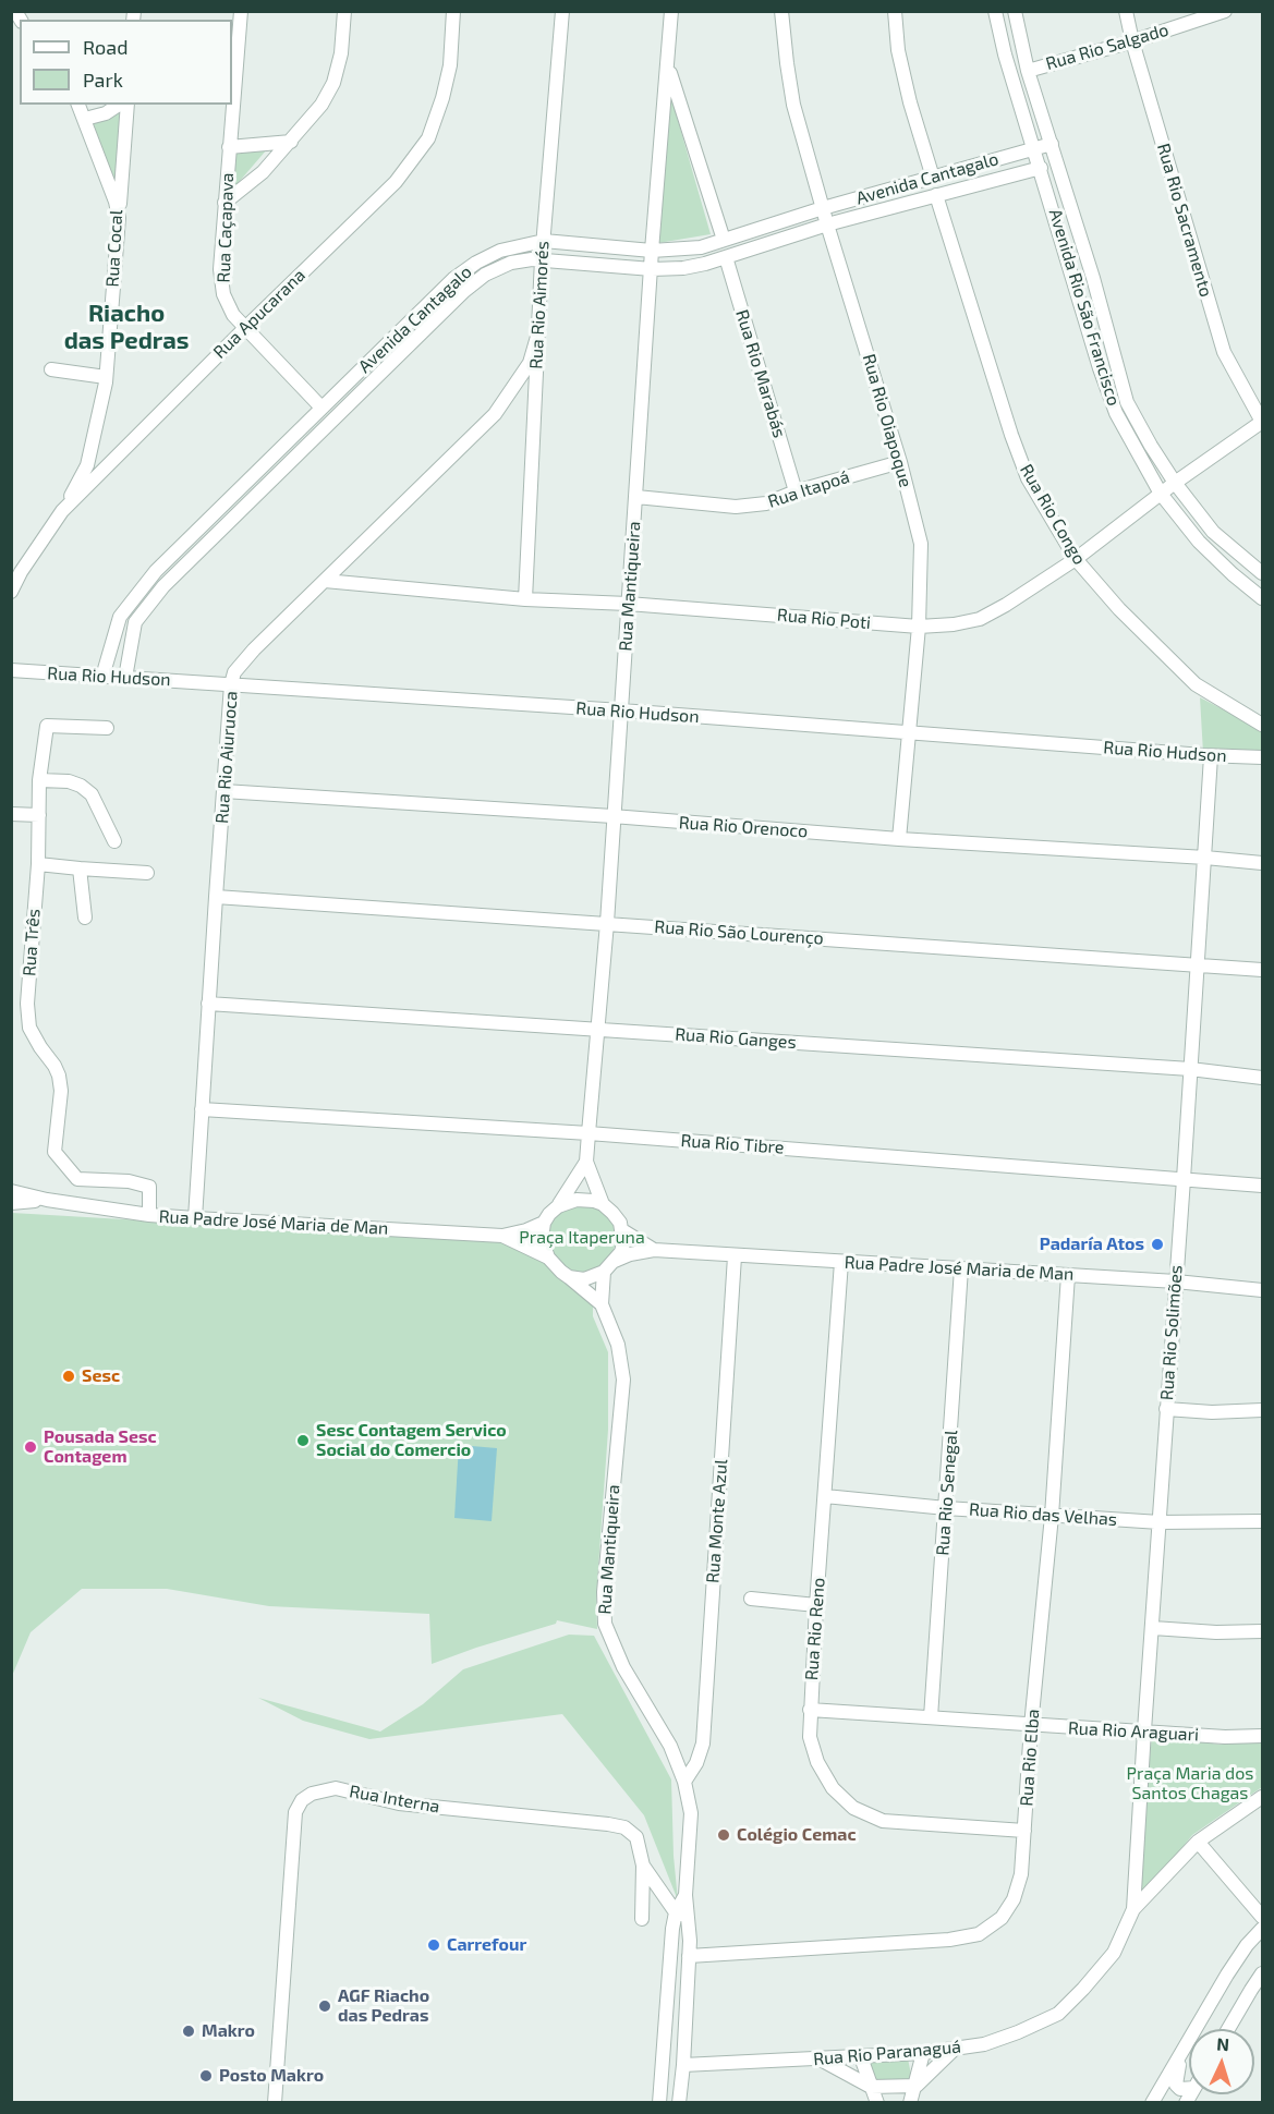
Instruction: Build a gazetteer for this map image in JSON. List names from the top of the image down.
{
  "streets": {
    "street": [
      "Rua Rio Salgado",
      "Avenida Cantagalo",
      "Rua Rio Sacramento",
      "Rua Caçapava",
      "Rua Cocal",
      "Rua Rio Aimorés",
      "Avenida Rio São Francisco",
      "Rua Apucarana",
      "Rua Rio Marabás",
      "Rua Rio Oiapoque",
      "Rua Itapoá",
      "Rua Rio Congo",
      "Rua Mantiqueira",
      "Rua Rio Poti",
      "Rua Rio Hudson",
      "Rua Rio Aiuruoca",
      "Rua Rio Orenoco",
      "Rua Rio São Lourenço",
      "Rua Três",
      "Rua Rio Ganges",
      "Rua Rio Tibre",
      "Rua Padre José Maria de Man",
      "Rua Rio Solimões",
      "Rua Rio Senegal",
      "Rua Rio das Velhas",
      "Rua Monte Azul",
      "Rua Rio Reno",
      "Rua Rio Araguari",
      "Rua Rio Elba",
      "Rua Interna",
      "Rua Rio Paranaguá"
    ]
  },
  "crossings": [
    ["Rua Rio Salgado", "Rua Rio Sacramento"],
    ["Rua Rio Salgado", "Avenida Rio São Francisco"],
    ["Avenida Cantagalo", "Rua Caçapava"],
    ["Avenida Cantagalo", "Rua Rio Aimorés"],
    ["Avenida Cantagalo", "Avenida Rio São Francisco"],
    ["Avenida Cantagalo", "Rua Rio Marabás"],
    ["Avenida Cantagalo", "Rua Rio Oiapoque"],
    ["Avenida Cantagalo", "Rua Rio Congo"],
    ["Avenida Cantagalo", "Rua Mantiqueira"],
    ["Avenida Cantagalo", "Rua Rio Hudson"],
    ["Rua Rio Sacramento", "Rua Rio Poti"],
    ["Rua Caçapava", "Rua Apucarana"],
    ["Rua Cocal", "Rua Apucarana"],
    ["Rua Rio Aimorés", "Rua Rio Poti"],
    ["Rua Rio Aimorés", "Rua Rio Aiuruoca"],
    ["Avenida Rio São Francisco", "Rua Rio Poti"],
    ["Rua Rio Marabás", "Rua Itapoá"],
    ["Rua Rio Oiapoque", "Rua Itapoá"],
    ["Rua Rio Oiapoque", "Rua Rio Poti"],
    ["Rua Rio Oiapoque", "Rua Rio Hudson"],
    ["Rua Rio Oiapoque", "Rua Rio Orenoco"],
    ["Rua Itapoá", "Rua Mantiqueira"],
    ["Rua Rio Congo", "Rua Rio Poti"],
    ["Rua Mantiqueira", "Rua Rio Poti"],
    ["Rua Mantiqueira", "Rua Rio Hudson"],
    ["Rua Mantiqueira", "Rua Rio Orenoco"],
    ["Rua Mantiqueira", "Rua Rio São Lourenço"],
    ["Rua Mantiqueira", "Rua Rio Ganges"],
    ["Rua Mantiqueira", "Rua Rio Tibre"],
    ["Rua Mantiqueira", "Rua Padre José Maria de Man"],
    ["Rua Mantiqueira", "Rua Monte Azul"],
    ["Rua Mantiqueira", "Rua Rio Elba"],
    ["Rua Mantiqueira", "Rua Interna"],
    ["Rua Mantiqueira", "Rua Rio Paranaguá"],
    ["Rua Rio Poti", "Rua Rio Aiuruoca"],
    ["Rua Rio Hudson", "Rua Rio Aiuruoca"],
    ["Rua Rio Hudson", "Rua Rio Solimões"],
    ["Rua Rio Aiuruoca", "Rua Rio Orenoco"],
    ["Rua Rio Aiuruoca", "Rua Rio São Lourenço"],
    ["Rua Rio Aiuruoca", "Rua Rio Ganges"],
    ["Rua Rio Aiuruoca", "Rua Rio Tibre"],
    ["Rua Rio Aiuruoca", "Rua Padre José Maria de Man"],
    ["Rua Rio Orenoco", "Rua Rio Solimões"],
    ["Rua Rio São Lourenço", "Rua Rio Solimões"],
    ["Rua Três", "Rua Padre José Maria de Man"],
    ["Rua Rio Ganges", "Rua Rio Solimões"],
    ["Rua Rio Tibre", "Rua Rio Solimões"],
    ["Rua Padre José Maria de Man", "Rua Rio Solimões"],
    ["Rua Padre José Maria de Man", "Rua Rio Senegal"],
    ["Rua Padre José Maria de Man", "Rua Monte Azul"],
    ["Rua Padre José Maria de Man", "Rua Rio Reno"],
    ["Rua Padre José Maria de Man", "Rua Rio Elba"],
    ["Rua Rio Solimões", "Rua Rio das Velhas"],
    ["Rua Rio Solimões", "Rua Rio Araguari"],
    ["Rua Rio Solimões", "Rua Rio Paranaguá"],
    ["Rua Rio Senegal", "Rua Rio das Velhas"],
    ["Rua Rio Senegal", "Rua Rio Araguari"],
    ["Rua Rio das Velhas", "Rua Rio Reno"],
    ["Rua Rio das Velhas", "Rua Rio Elba"],
    ["Rua Rio Reno", "Rua Rio Araguari"],
    ["Rua Rio Reno", "Rua Rio Elba"],
    ["Rua Rio Araguari", "Rua Rio Elba"]
  ],
  "districts": ["Riacho das Pedras"],
  "parks": ["Praça Itaperuna", "Praça Maria dos Santos Chagas"],
  "places": [
    "Padaría Atos",
    "Sesc",
    "Sesc Contagem Servico Social do Comercio",
    "Pousada Sesc Contagem",
    "Colégio Cemac",
    "Carrefour",
    "AGF Riacho das Pedras",
    "Makro",
    "Posto Makro"
  ],
  "legend": ["Road", "Park"],
  "north": "top"
}
